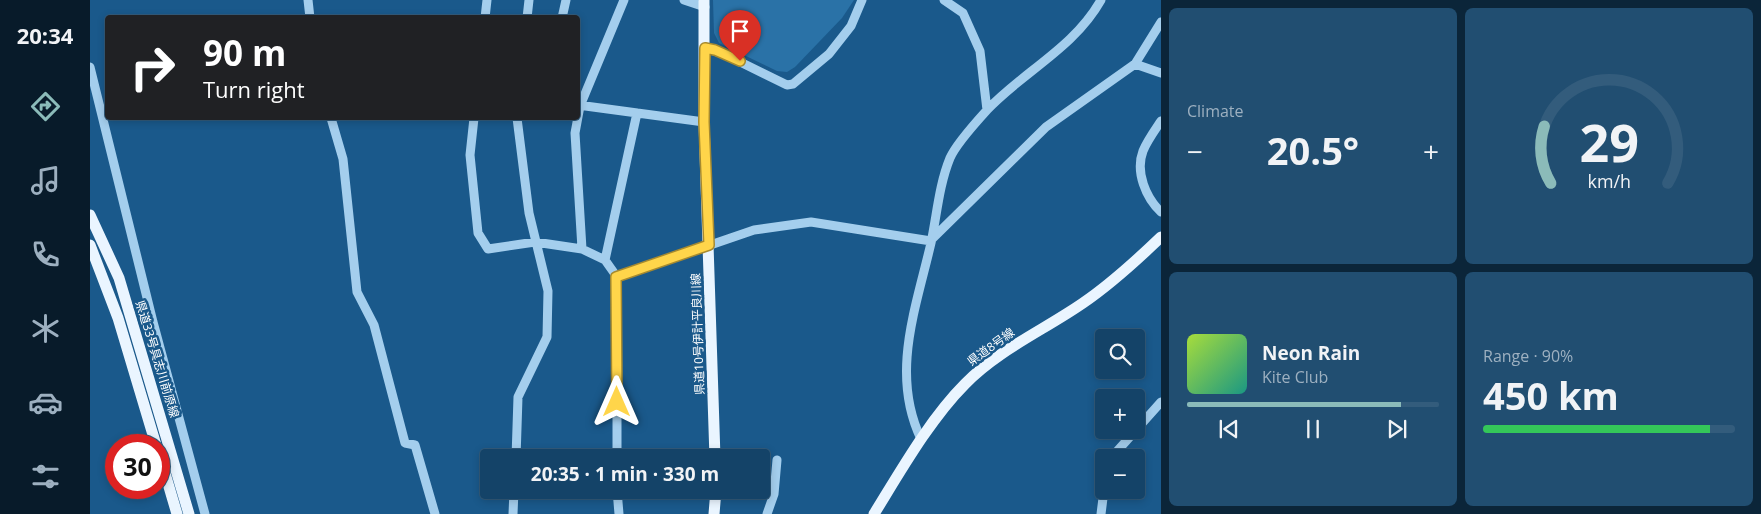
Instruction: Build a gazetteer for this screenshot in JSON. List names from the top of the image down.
{
  "streets": {
    "main road": ["県道10号伊計平良川線", "県道8号線", "県道33号具志川前原線"]
  },
  "page": {
    "tabs": "20:34",
    "tile": [
      "Climate",
      ["Range · 90%", "450 km"]
    ],
    "turn": ["90 m", "Turn right"],
    "heat": ["−", "20.5°", "+"],
    "map_buttons": ["+", "−"],
    "song": ["Neon Rain", "Kite Club"],
    "limit": "30",
    "trip": "20:35 · 1 min · 330 m",
    "gauge": ["29", "km/h"]
  }
}
